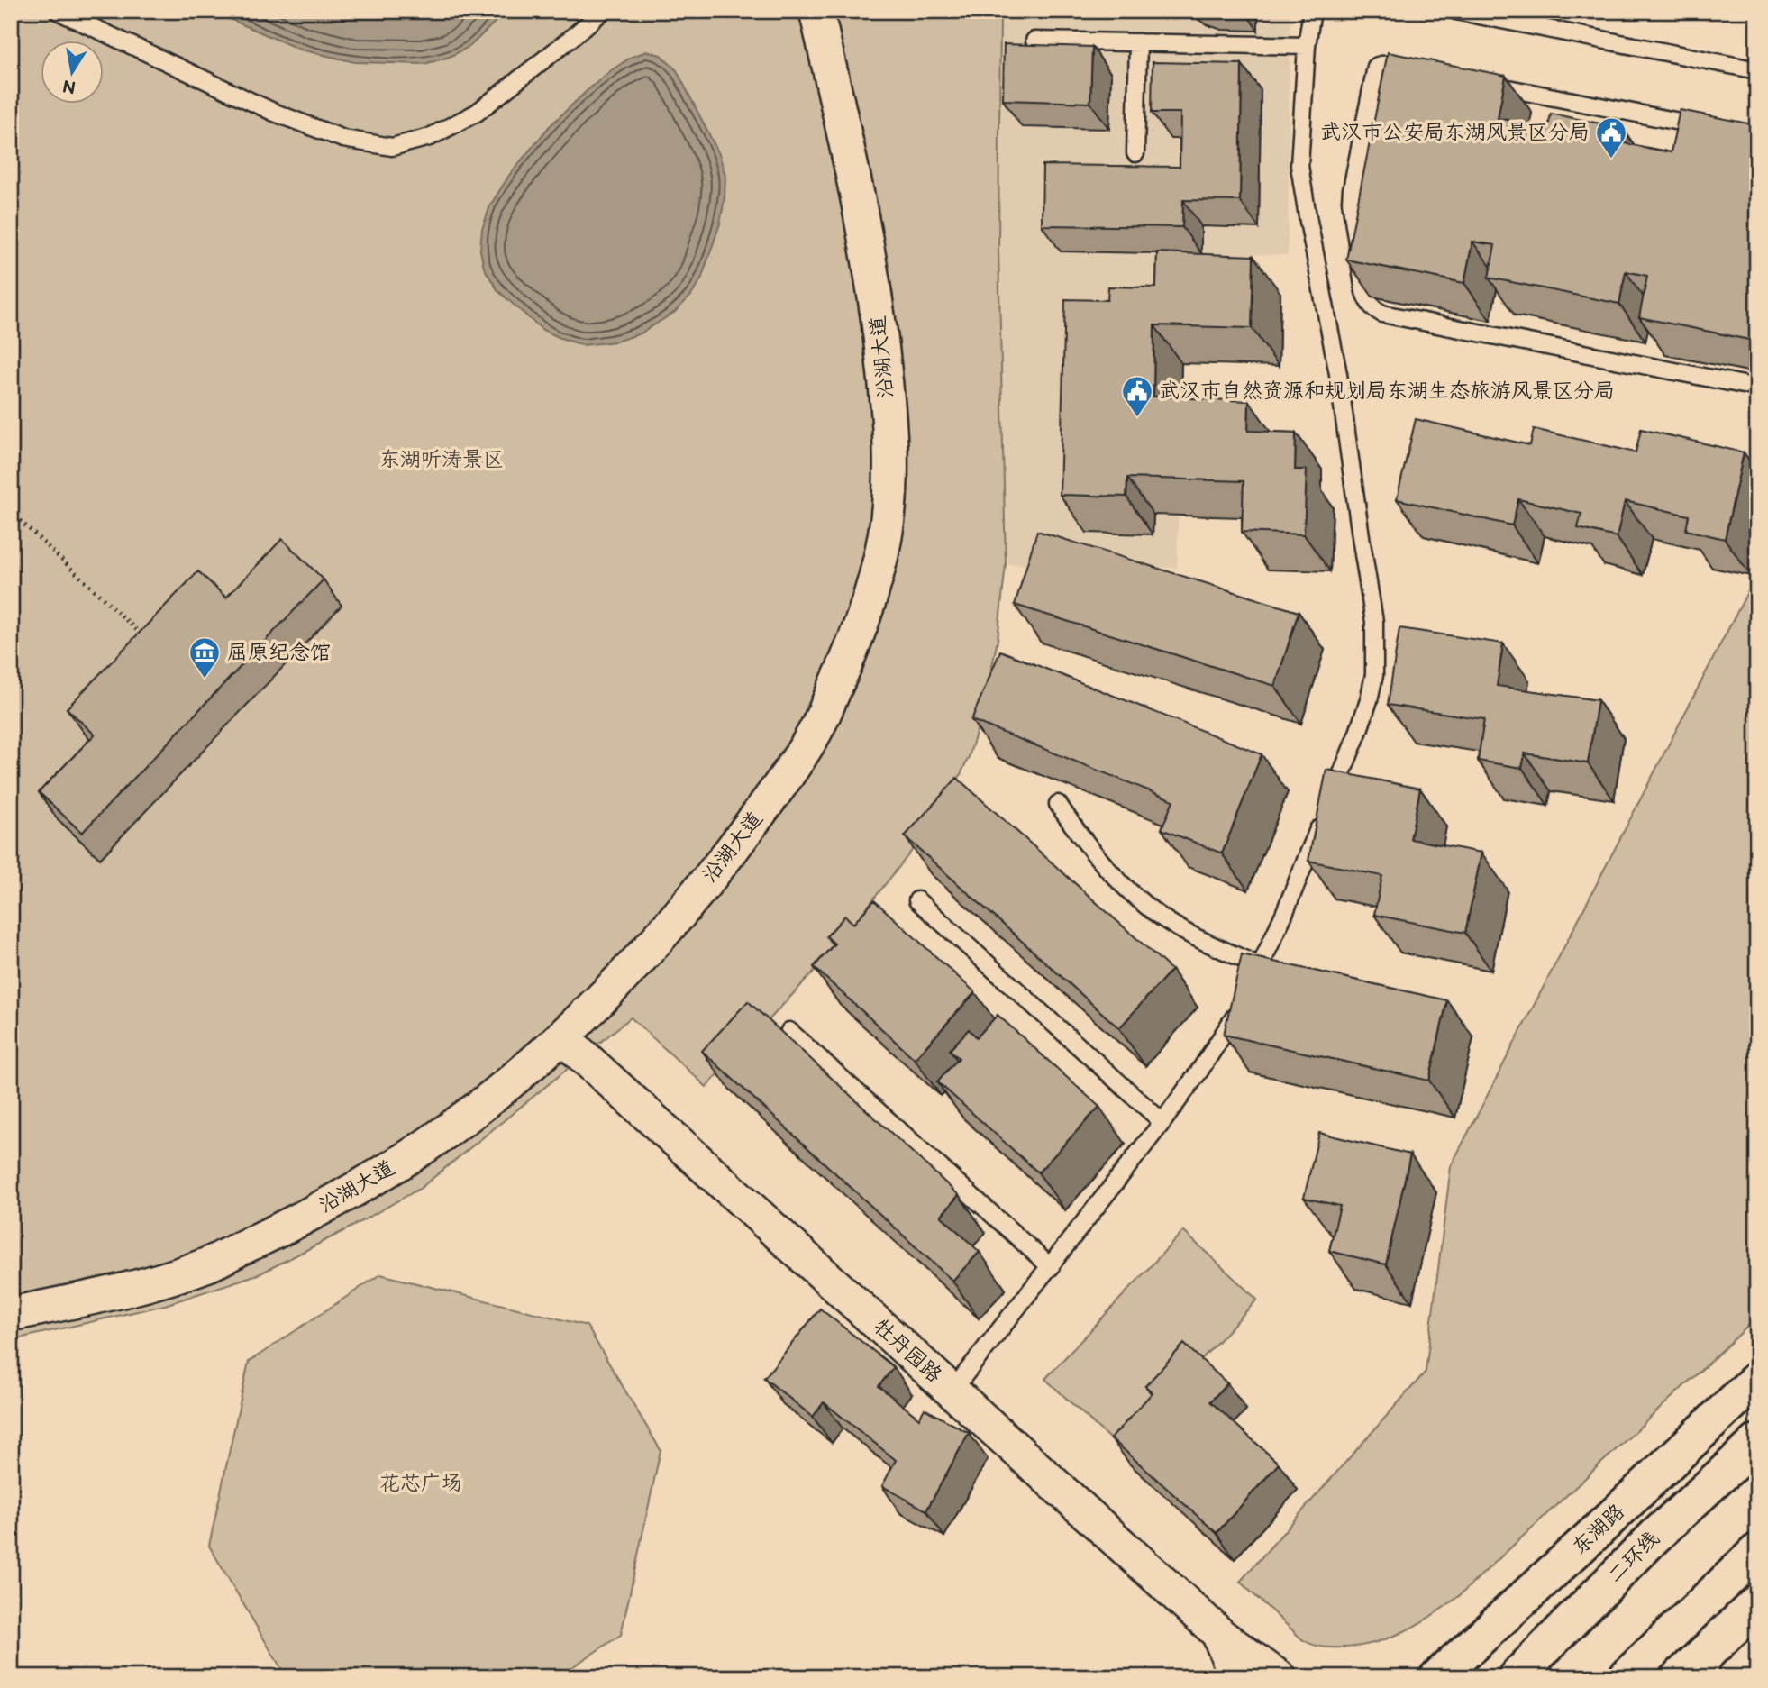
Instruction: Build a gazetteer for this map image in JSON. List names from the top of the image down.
{
  "streets": {
    "main road": ["东湖路", "二环线"],
    "street": ["沿湖大道", "牡丹园路"]
  },
  "crossings": [
    ["沿湖大道", "牡丹园路"]
  ],
  "parks": ["东湖听涛景区", "花芯广场"],
  "places": {
    "public building": ["武汉市公安局东湖风景区分局", "武汉市自然资源和规划局东湖生态旅游风景区分局"],
    "museum": ["屈原纪念馆"]
  },
  "north": "bottom"
}
